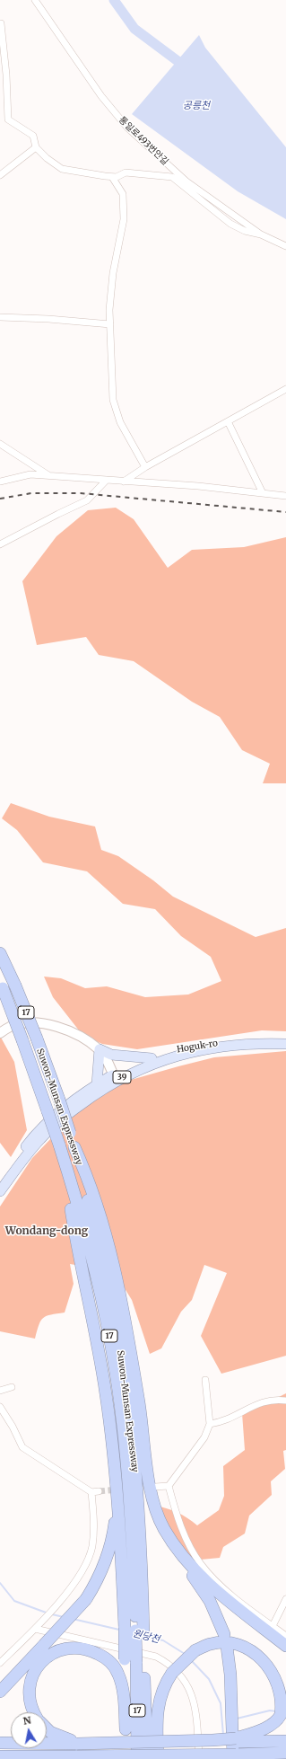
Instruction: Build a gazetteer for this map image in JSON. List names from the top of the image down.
{
  "streets": {
    "highway": ["17", "Suwon-Munsan Expressway"],
    "main road": ["Hoguk-ro", "39"],
    "street": ["통일로493번안길"]
  },
  "districts": ["Wondang-dong"],
  "water": ["공릉천", "원당천"],
  "north": "top"
}
